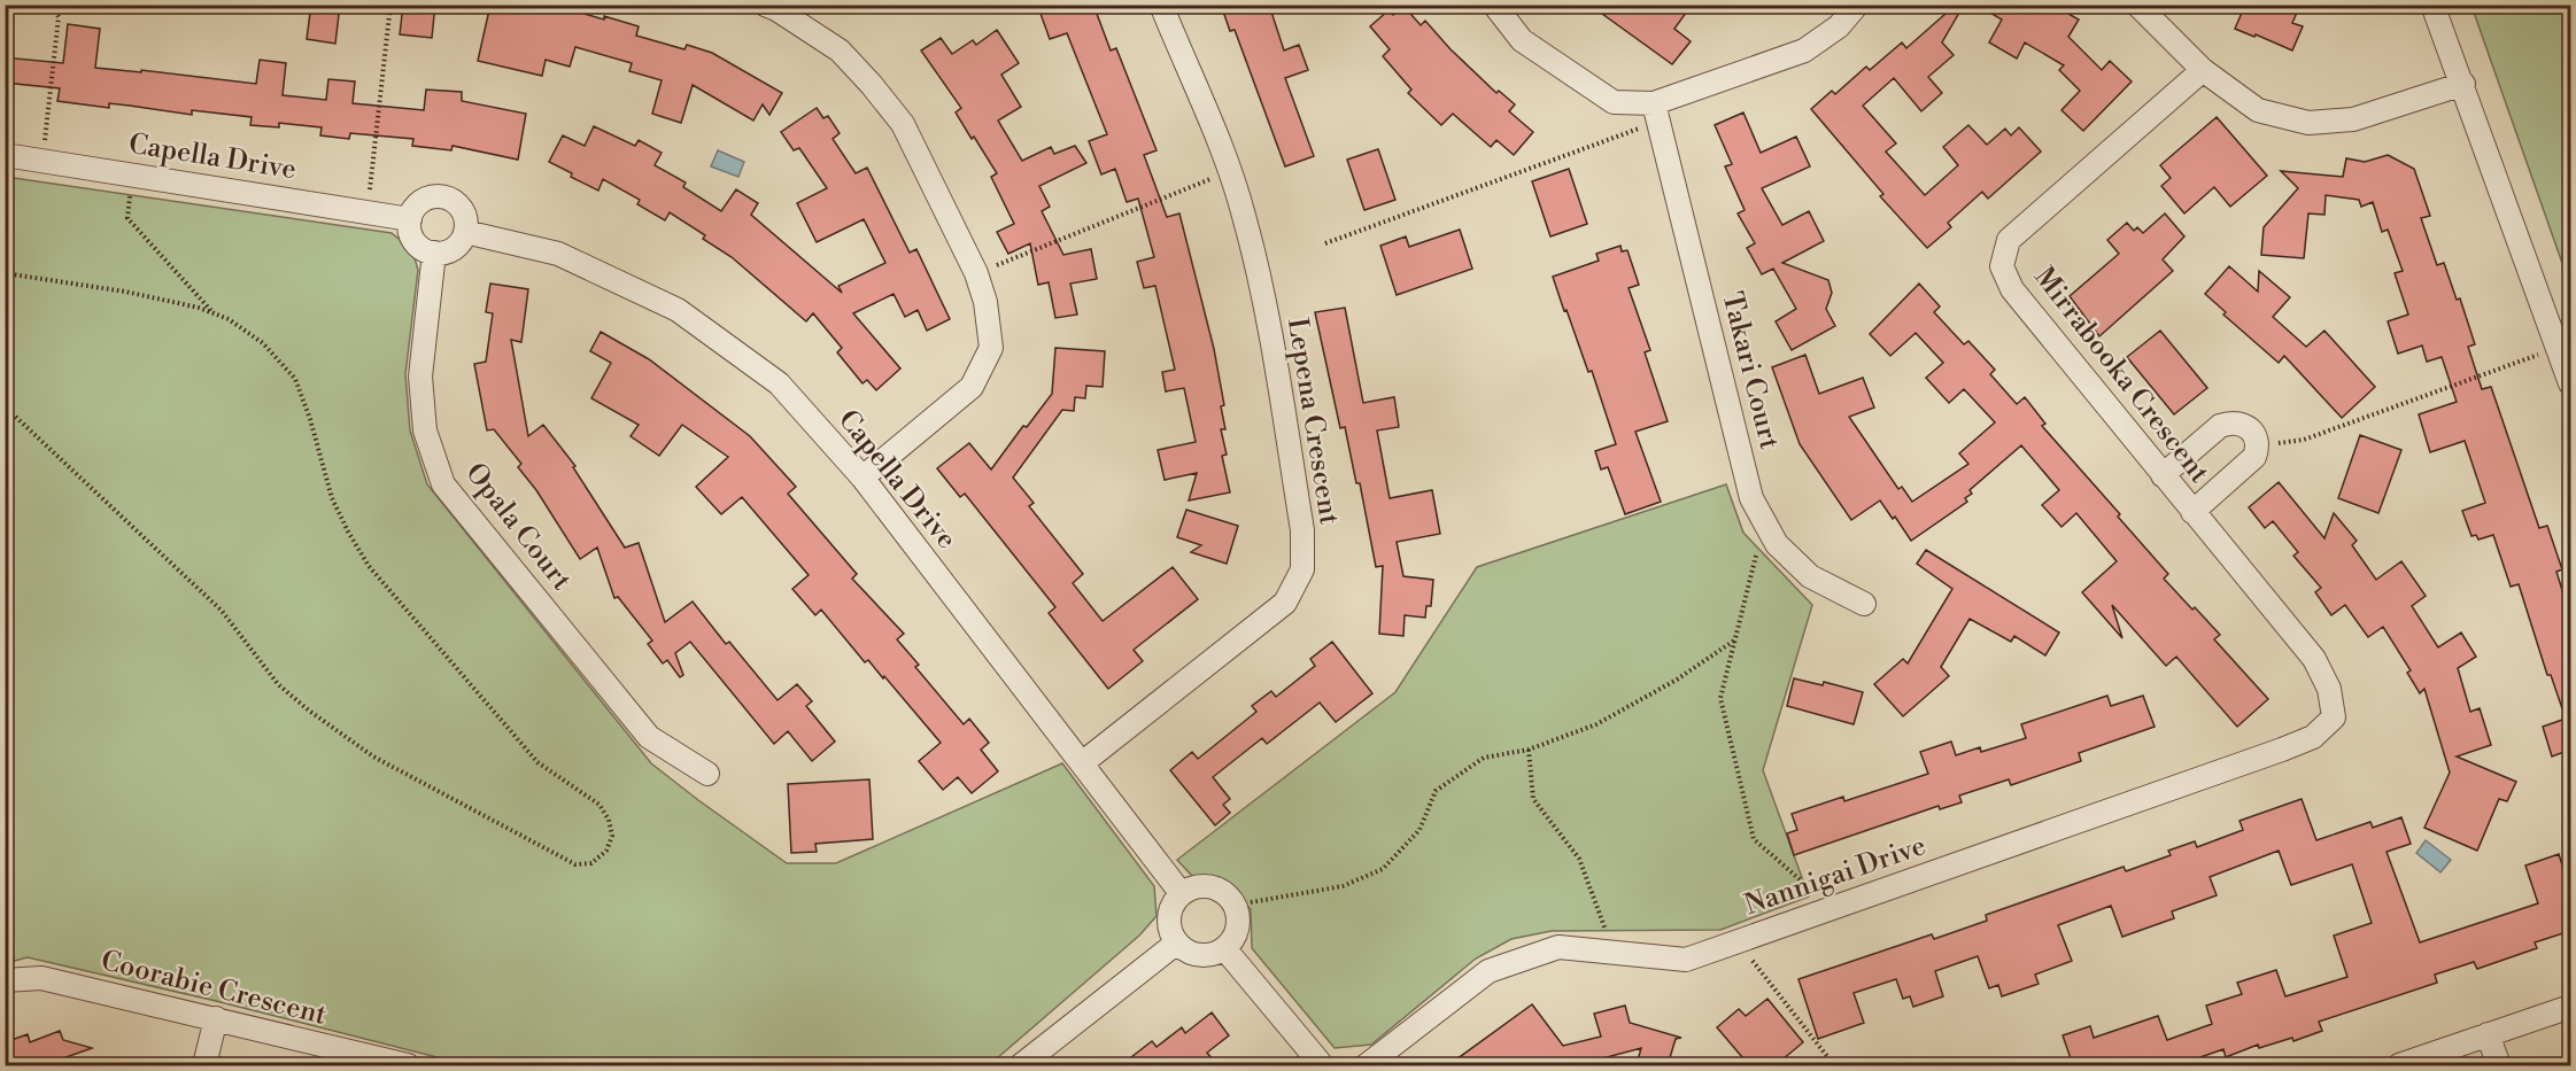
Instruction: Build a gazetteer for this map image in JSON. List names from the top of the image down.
{
  "streets": {
    "street": [
      "Capella Drive",
      "Takari Court",
      "Mirrabooka Crescent",
      "Lepena Crescent",
      "Opala Court",
      "Nannigai Drive",
      "Coorabie Crescent"
    ]
  },
  "crossings": [
    ["Capella Drive", "Lepena Crescent"],
    ["Capella Drive", "Opala Court"],
    ["Mirrabooka Crescent", "Nannigai Drive"]
  ]
}
